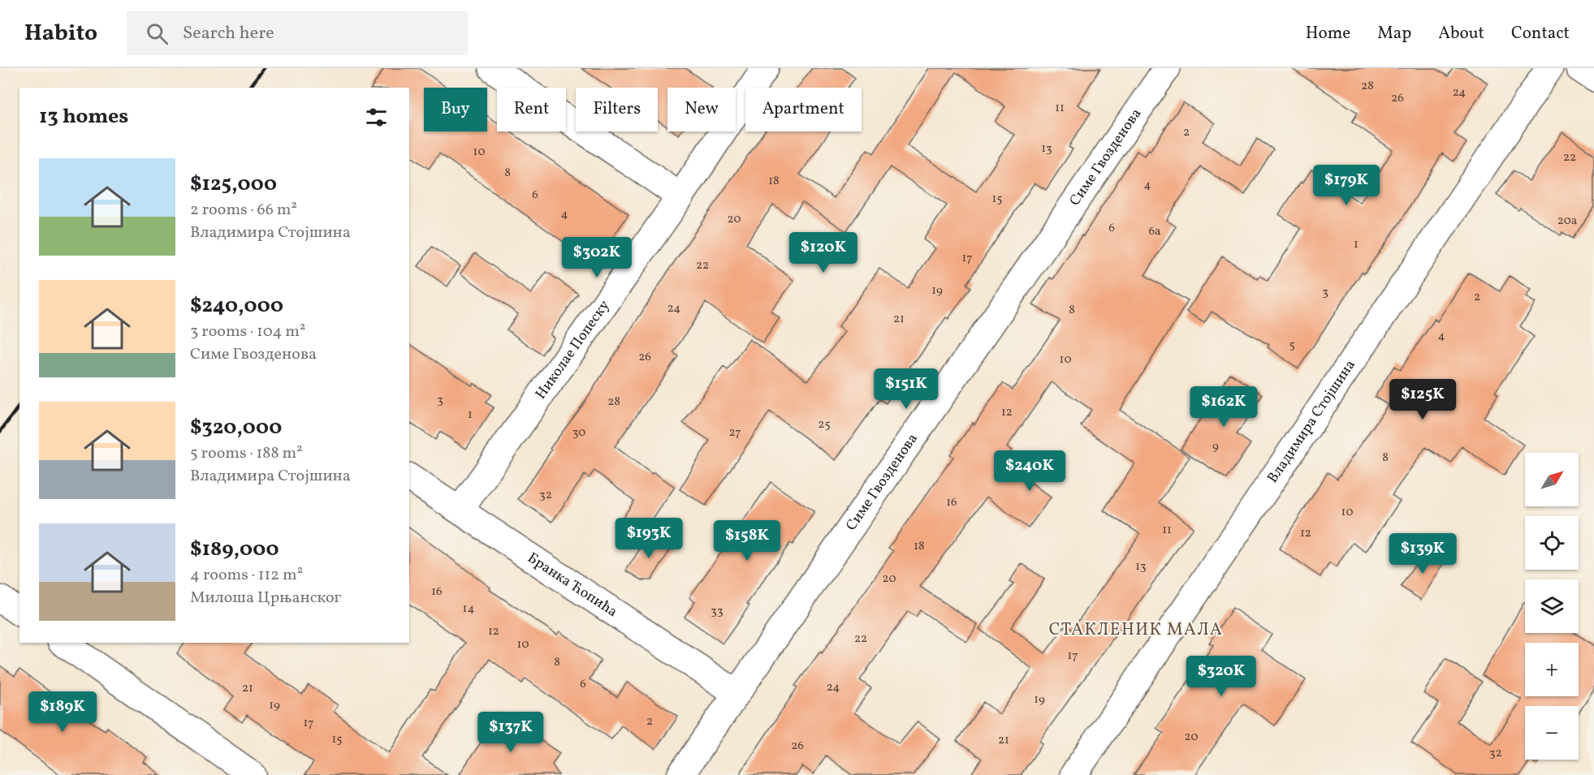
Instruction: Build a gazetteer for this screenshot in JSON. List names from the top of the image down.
{
  "streets": {
    "street": [
      "Симе Гвозденова",
      "Николае Попеску",
      "Владимира Стојшина",
      "Бранка Ћопића"
    ]
  },
  "crossings": [
    ["Симе Гвозденова", "Бранка Ћопића"],
    ["Николае Попеску", "Бранка Ћопића"]
  ],
  "districts": ["СТАКЛЕНИК МАЛА"],
  "house_numbers": [
    "28",
    "24",
    "26",
    "11",
    "2",
    "13",
    "10",
    "22",
    "8",
    "18",
    "4",
    "6",
    "15",
    "4",
    "20",
    "20a",
    "6",
    "6a",
    "1",
    "17",
    "22",
    "19",
    "3",
    "2",
    "24",
    "8",
    "21",
    "4",
    "5",
    "26",
    "10",
    "3",
    "28",
    "12",
    "1",
    "25",
    "30",
    "27",
    "9",
    "8",
    "32",
    "16",
    "10",
    "11",
    "12",
    "18",
    "13",
    "20",
    "16",
    "14",
    "33",
    "12",
    "22",
    "10",
    "17",
    "8",
    "6",
    "24",
    "21",
    "19",
    "19",
    "2",
    "17",
    "20",
    "15",
    "21",
    "26",
    "32"
  ],
  "north": "top right",
  "page": {
    "header": "Habito",
    "search": "Search here",
    "nav": [
      "Home",
      "Map",
      "About",
      "Contact"
    ],
    "chip": [
      "Buy",
      "Rent",
      "Filters",
      "New",
      "Apartment"
    ],
    "heading": "13 homes",
    "list": [
      {
        "name": "$125,000",
        "note": "2 rooms · 66 m² · Владимира Стојшина"
      },
      {
        "name": "$240,000",
        "note": "3 rooms · 104 m² · Симе Гвозденова"
      },
      {
        "name": "$320,000",
        "note": "5 rooms · 188 m² · Владимира Стојшина"
      },
      {
        "name": "$189,000",
        "note": "4 rooms · 112 m² · Милоша Црњанског"
      }
    ],
    "price": [
      "$179K",
      "$120K",
      "$302K",
      "$151K",
      "$125K",
      "$162K",
      "$240K",
      "$193K",
      "$158K",
      "$139K",
      "$320K",
      "$189K",
      "$137K"
    ],
    "map_buttons": ["+", "−"]
  }
}
